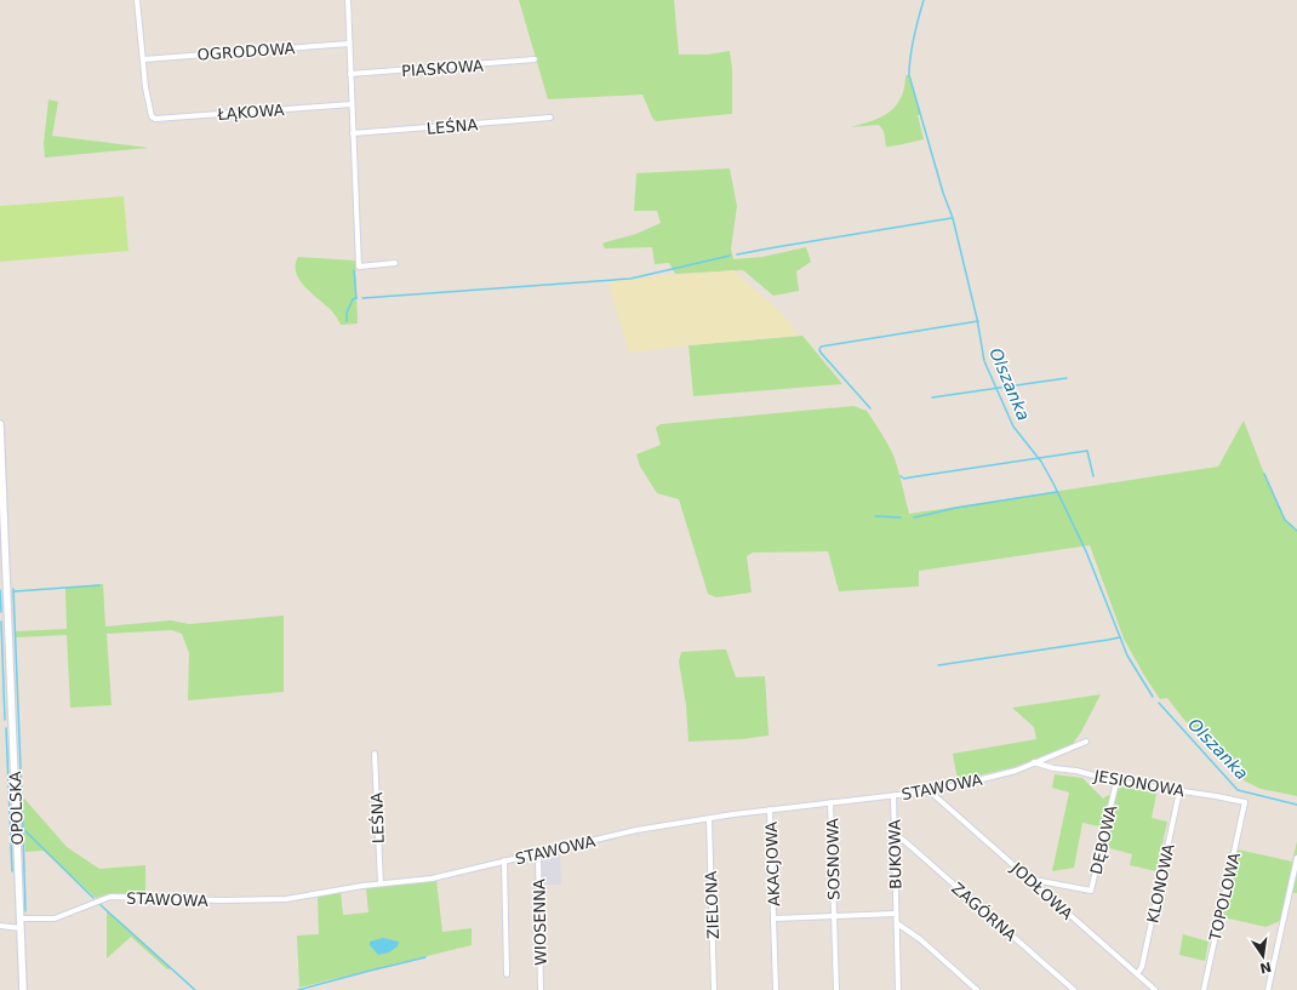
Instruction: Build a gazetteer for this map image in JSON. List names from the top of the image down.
{
  "streets": {
    "main road": ["OPOLSKA"],
    "street": [
      "OGRODOWA",
      "PIASKOWA",
      "ŁĄKOWA",
      "LEŚNA",
      "JESIONOWA",
      "STAWOWA",
      "DĘBOWA",
      "BUKOWA",
      "SOSNOWA",
      "AKACJOWA",
      "KLONOWA",
      "JODŁOWA",
      "TOPOLOWA",
      "ZIELONA",
      "ZAGÓRNA",
      "WIOSENNA"
    ]
  },
  "crossings": [
    ["OGRODOWA", "ŁĄKOWA"],
    ["LEŚNA", "STAWOWA"],
    ["JESIONOWA", "STAWOWA"],
    ["JESIONOWA", "DĘBOWA"],
    ["JESIONOWA", "KLONOWA"],
    ["JESIONOWA", "TOPOLOWA"],
    ["STAWOWA", "OPOLSKA"],
    ["STAWOWA", "BUKOWA"],
    ["STAWOWA", "SOSNOWA"],
    ["STAWOWA", "AKACJOWA"],
    ["STAWOWA", "JODŁOWA"],
    ["STAWOWA", "ZIELONA"],
    ["STAWOWA", "WIOSENNA"],
    ["DĘBOWA", "JODŁOWA"],
    ["BUKOWA", "ZAGÓRNA"],
    ["SOSNOWA", "AKACJOWA"],
    ["KLONOWA", "JODŁOWA"]
  ],
  "water": ["Olszanka"],
  "north": "bottom"
}
